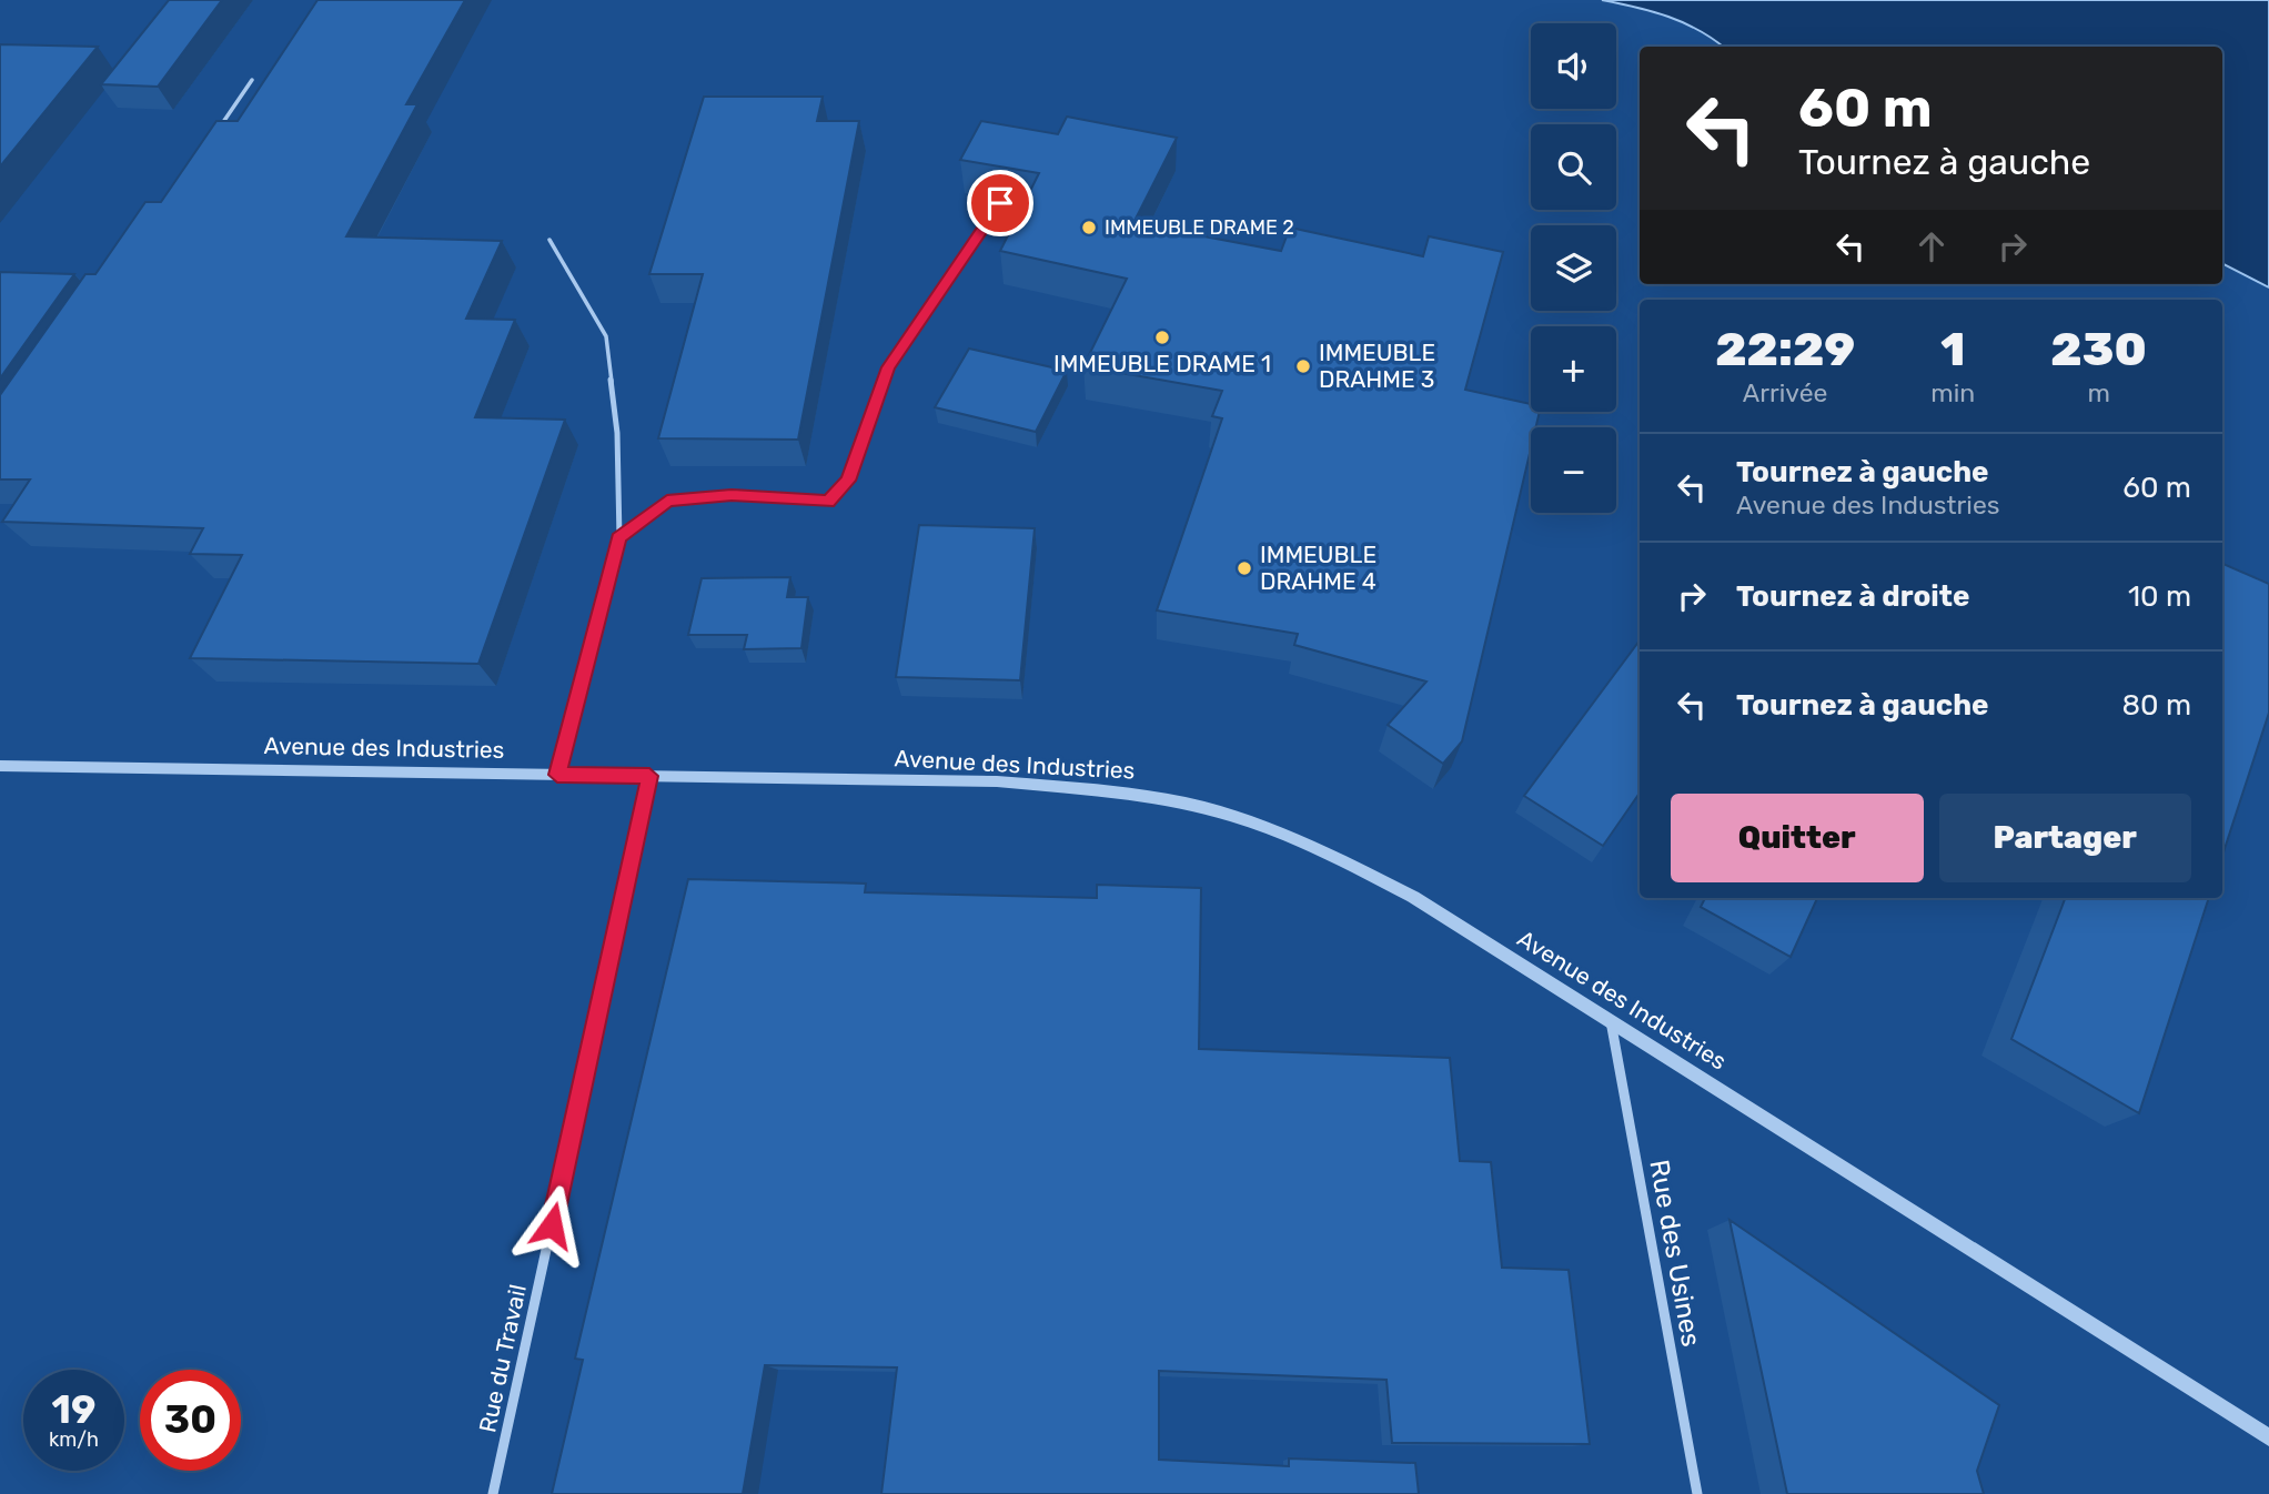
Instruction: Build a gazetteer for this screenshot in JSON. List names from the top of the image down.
{
  "streets": {
    "street": ["Avenue des Industries", "Rue des Usines", "Rue du Travail"]
  },
  "crossings": [
    ["Avenue des Industries", "Rue des Usines"],
    ["Avenue des Industries", "Rue du Travail"]
  ],
  "places": [
    "IMMEUBLE DRAME 2",
    "IMMEUBLE DRAME 1",
    "IMMEUBLE DRAHME 3",
    "IMMEUBLE DRAHME 4"
  ],
  "page": {
    "map_buttons": ["+", "−"],
    "turn": ["60 m", "Tournez à gauche"],
    "eta": [
      "22:29",
      "Arrivée",
      "1",
      "min",
      "230",
      "m"
    ],
    "list": [
      {
        "name": "Tournez à gauche",
        "note": "Avenue des Industries",
        "value": "60 m"
      },
      {
        "name": "Tournez à droite",
        "value": "10 m"
      },
      {
        "name": "Tournez à gauche",
        "value": "80 m"
      }
    ],
    "buttons": ["Quitter", "Partager"],
    "speed": "19 km/h",
    "limit": "30"
  }
}
